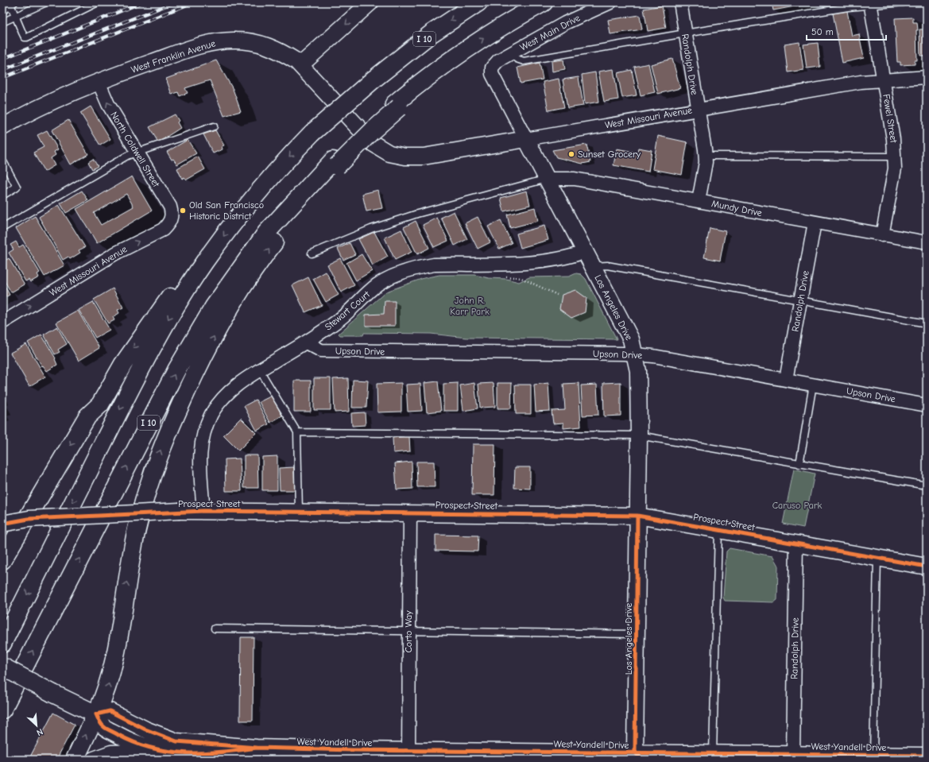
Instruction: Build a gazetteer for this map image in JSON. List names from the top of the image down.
{
  "streets": {
    "main road": ["I 10"],
    "street": [
      "West Main Drive",
      "West Franklin Avenue",
      "Randolph Drive",
      "West Missouri Avenue",
      "Fewel Street",
      "North Coldwell Street",
      "Mundy Drive",
      "Los Angeles Drive",
      "Stewart Court",
      "Upson Drive",
      "Prospect Street",
      "Corto Way",
      "West Yandell Drive"
    ]
  },
  "crossings": [
    ["West Main Drive", "Los Angeles Drive"],
    ["West Franklin Avenue", "West Missouri Avenue"],
    ["West Franklin Avenue", "North Coldwell Street"],
    ["Randolph Drive", "West Missouri Avenue"],
    ["Randolph Drive", "Mundy Drive"],
    ["Randolph Drive", "Upson Drive"],
    ["Randolph Drive", "Prospect Street"],
    ["Randolph Drive", "West Yandell Drive"],
    ["West Missouri Avenue", "Fewel Street"],
    ["West Missouri Avenue", "North Coldwell Street"],
    ["West Missouri Avenue", "Los Angeles Drive"],
    ["Fewel Street", "Mundy Drive"],
    ["Mundy Drive", "Los Angeles Drive"],
    ["Los Angeles Drive", "Stewart Court"],
    ["Los Angeles Drive", "Upson Drive"],
    ["Los Angeles Drive", "Prospect Street"],
    ["Los Angeles Drive", "West Yandell Drive"],
    ["Stewart Court", "Upson Drive"],
    ["Stewart Court", "Prospect Street"],
    ["Prospect Street", "Corto Way"],
    ["Corto Way", "West Yandell Drive"]
  ],
  "one_way": ["North Coldwell Street"],
  "parks": ["John R. Karr Park", "Caruso Park"],
  "places": ["Sunset Grocery", "Old San Francisco Historic District"],
  "scale_bar": "50 m",
  "north": "bottom right"
}
